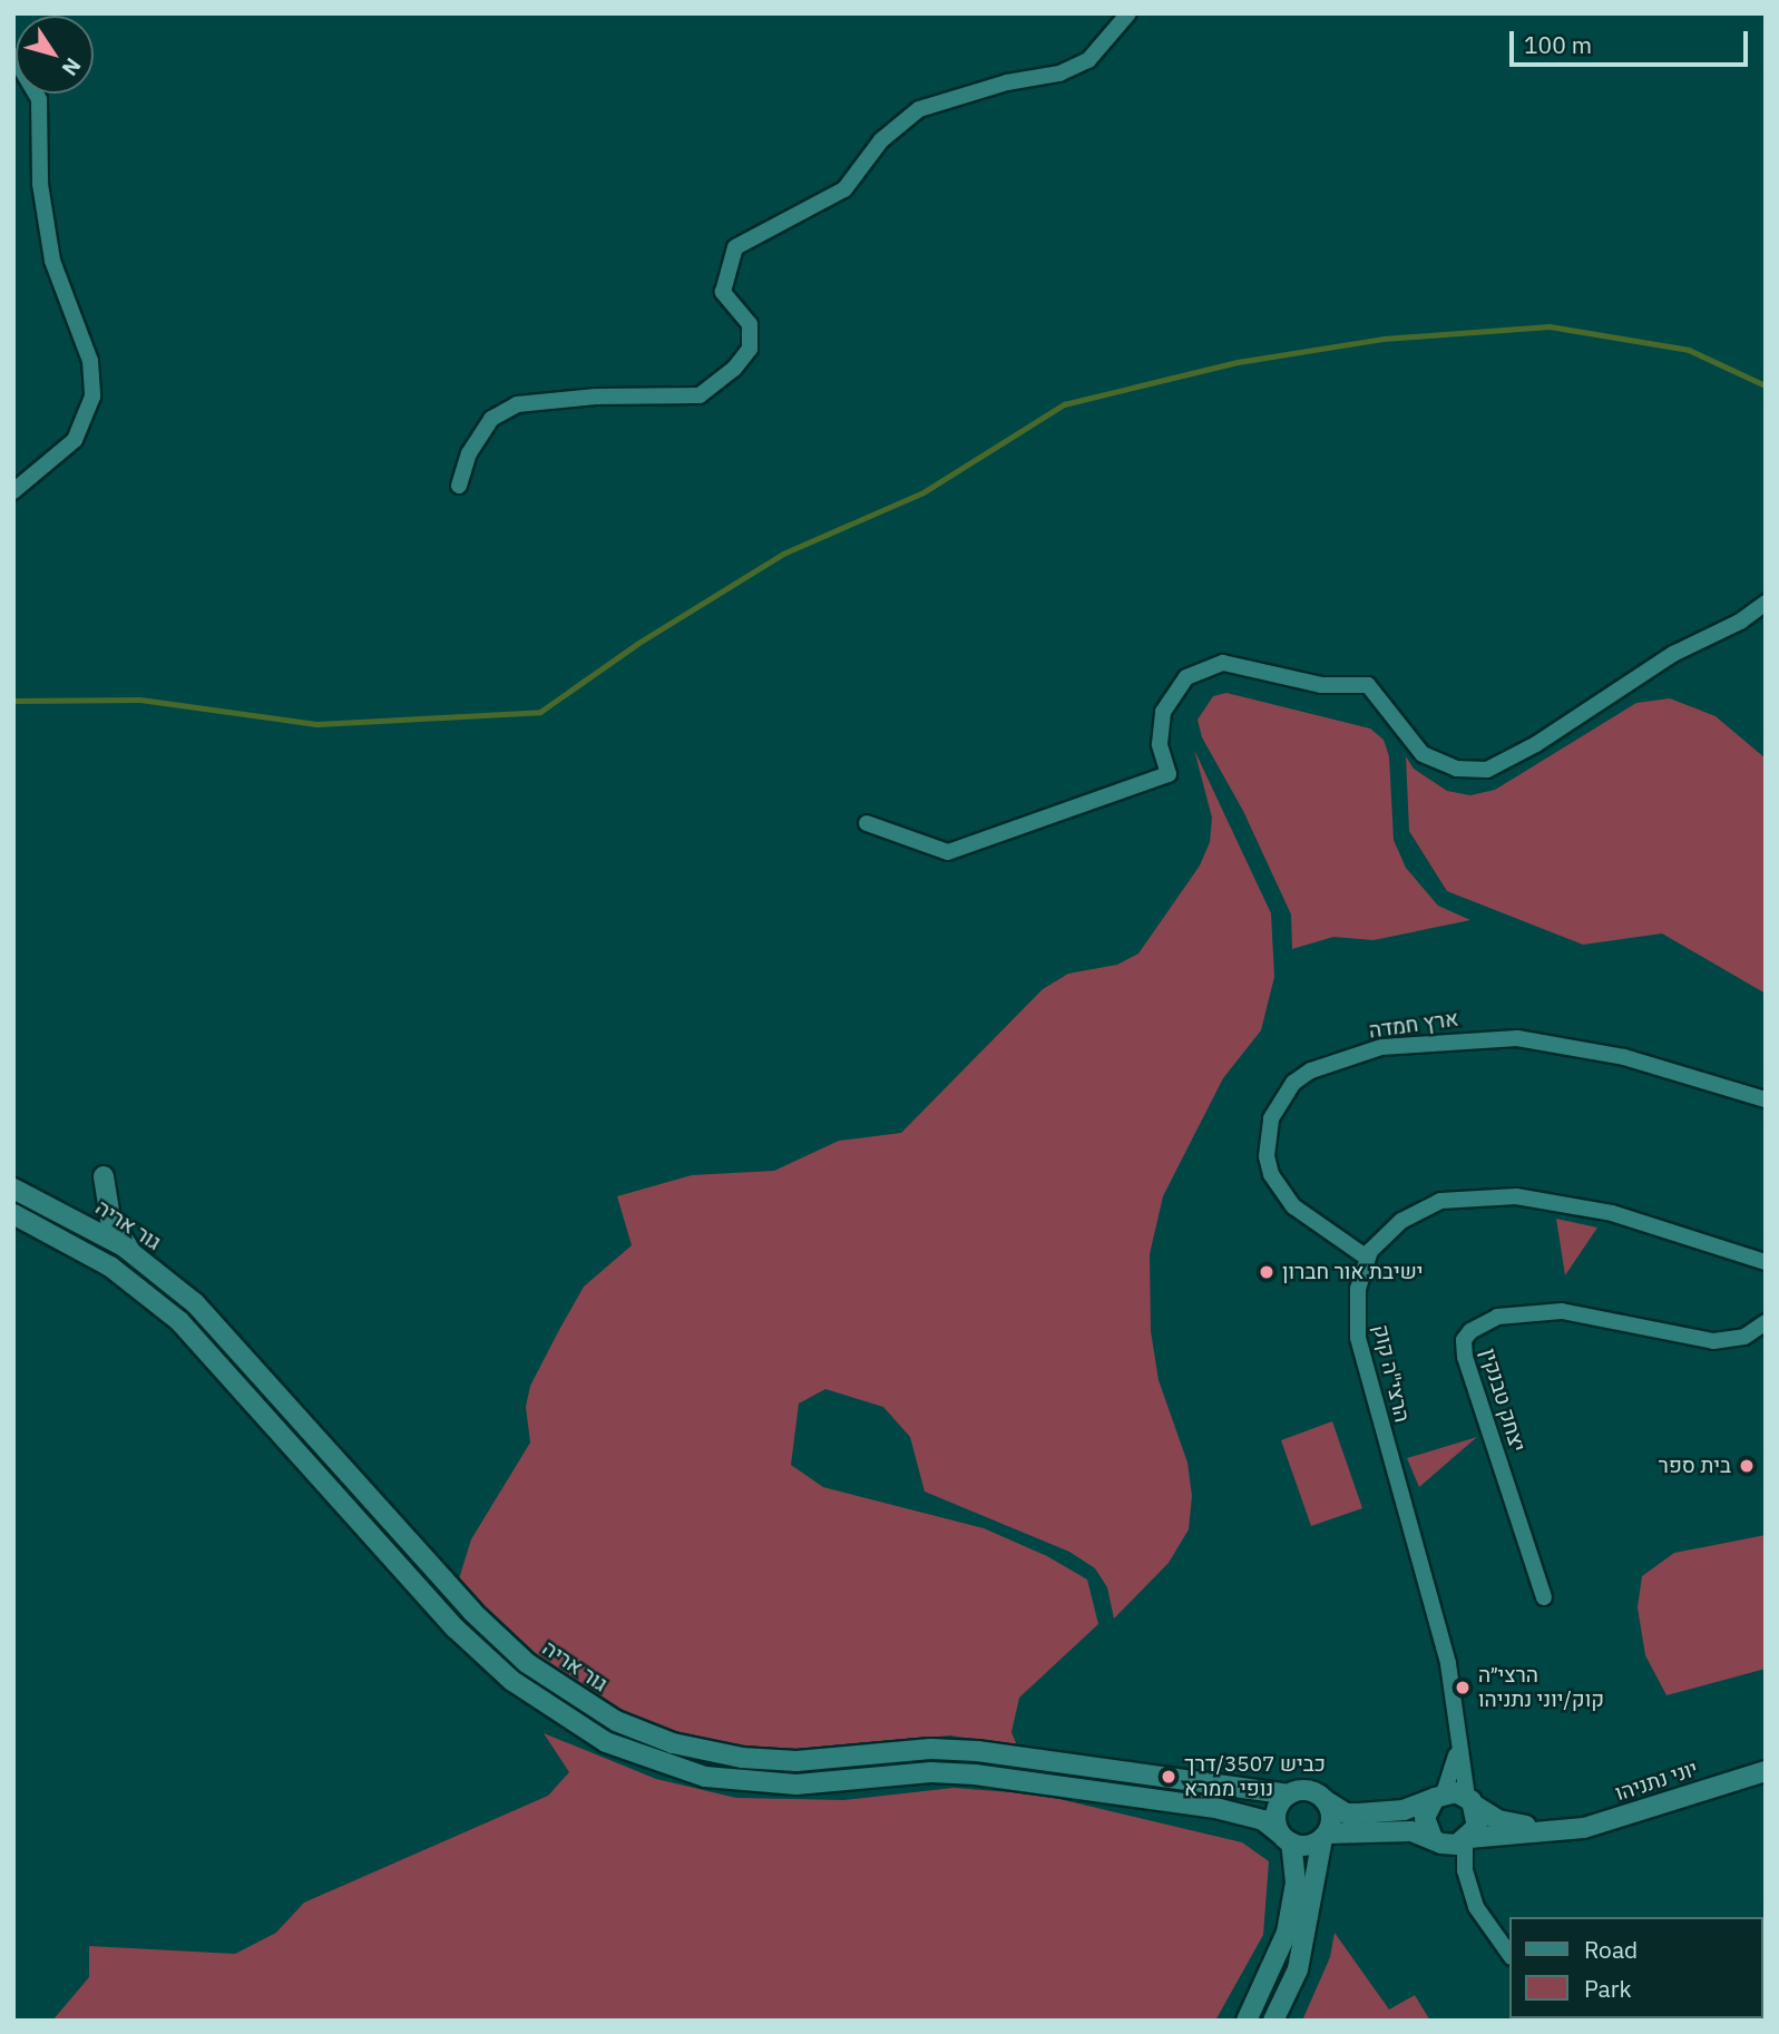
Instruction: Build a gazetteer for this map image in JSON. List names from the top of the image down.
{
  "streets": {
    "main road": ["גור אריה", "יוני נתניהו"],
    "street": ["ארץ חמדה", "הרצי\"ה קוק", "יצחק טבנקין"]
  },
  "crossings": [
    ["ארץ חמדה", "הרצי\"ה קוק"],
    ["הרצי\"ה קוק", "יוני נתניהו"]
  ],
  "places": [
    "ישיבת אור חברון",
    "בית ספר",
    "הרצי״ה קוק/יוני נתניהו",
    "כביש 3507/דרך נופי ממרא"
  ],
  "legend": ["Road", "Park"],
  "scale_bar": "100 m",
  "north": "bottom right"
}
